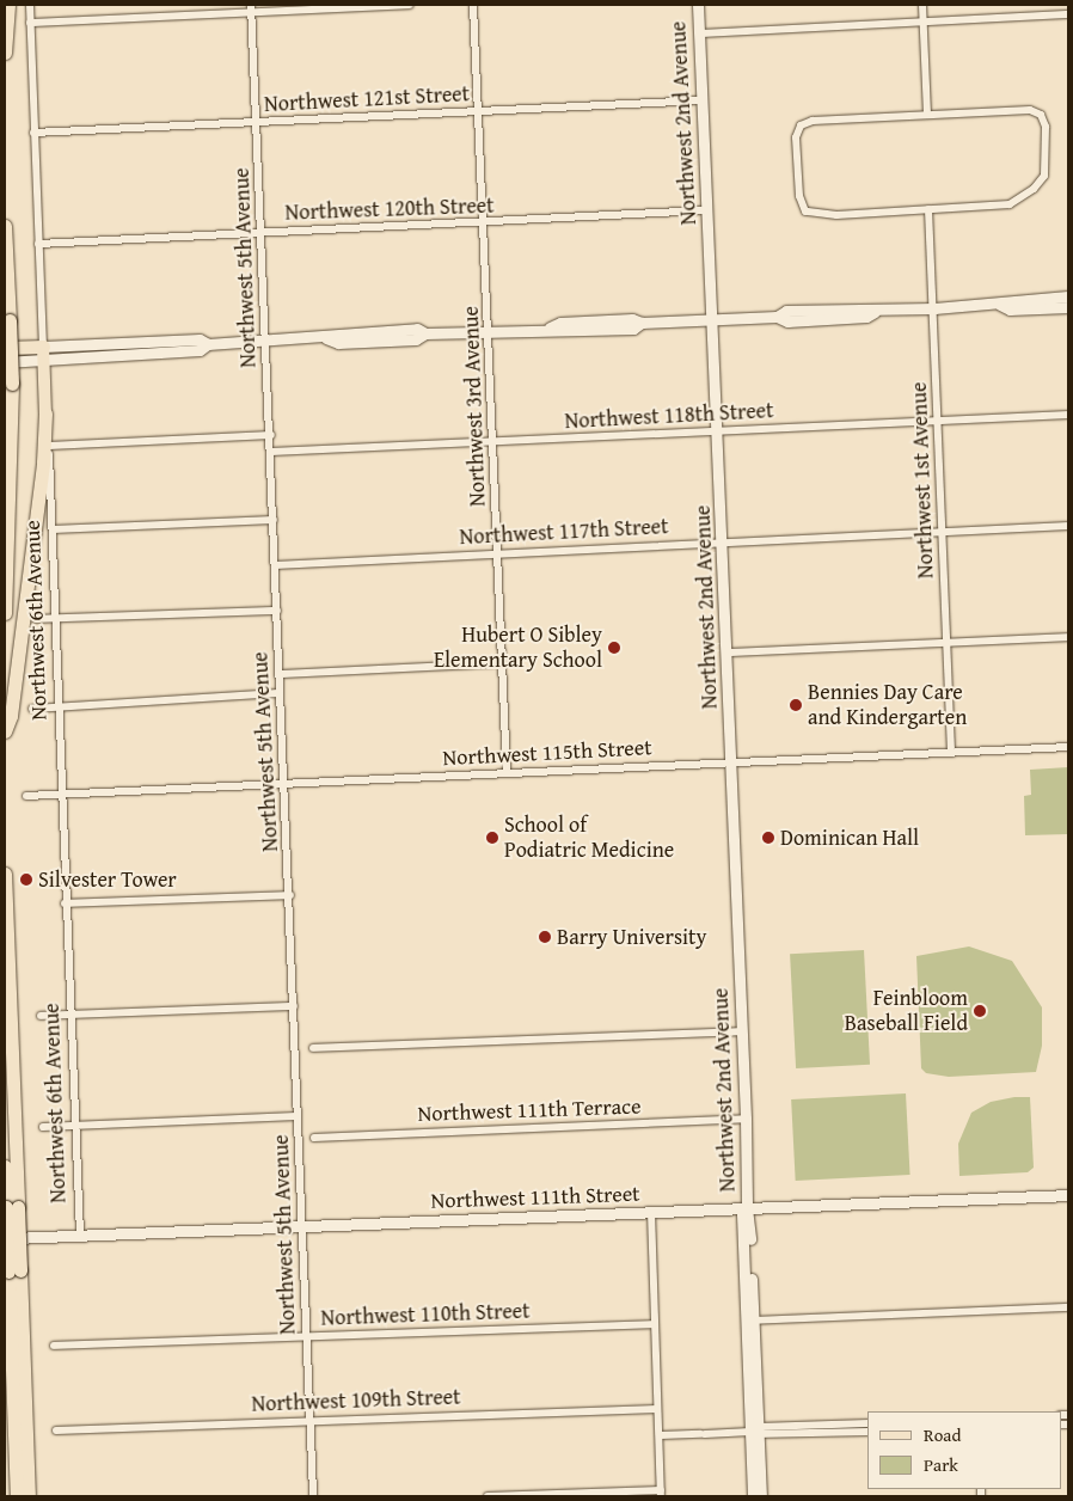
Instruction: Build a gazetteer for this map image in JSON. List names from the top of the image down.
{
  "streets": {
    "main road": ["Northwest 6th Avenue"],
    "street": [
      "Northwest 121st Street",
      "Northwest 2nd Avenue",
      "Northwest 120th Street",
      "Northwest 5th Avenue",
      "Northwest 3rd Avenue",
      "Northwest 118th Street",
      "Northwest 1st Avenue",
      "Northwest 117th Street",
      "Northwest 115th Street",
      "Northwest 111th Terrace",
      "Northwest 111th Street",
      "Northwest 110th Street",
      "Northwest 109th Street"
    ]
  },
  "crossings": [
    ["Northwest 121st Street", "Northwest 2nd Avenue"],
    ["Northwest 121st Street", "Northwest 5th Avenue"],
    ["Northwest 121st Street", "Northwest 3rd Avenue"],
    ["Northwest 121st Street", "Northwest 6th Avenue"],
    ["Northwest 2nd Avenue", "Northwest 120th Street"],
    ["Northwest 2nd Avenue", "Northwest 118th Street"],
    ["Northwest 2nd Avenue", "Northwest 117th Street"],
    ["Northwest 2nd Avenue", "Northwest 115th Street"],
    ["Northwest 2nd Avenue", "Northwest 111th Terrace"],
    ["Northwest 2nd Avenue", "Northwest 111th Street"],
    ["Northwest 120th Street", "Northwest 5th Avenue"],
    ["Northwest 120th Street", "Northwest 3rd Avenue"],
    ["Northwest 120th Street", "Northwest 6th Avenue"],
    ["Northwest 5th Avenue", "Northwest 118th Street"],
    ["Northwest 5th Avenue", "Northwest 117th Street"],
    ["Northwest 5th Avenue", "Northwest 115th Street"],
    ["Northwest 5th Avenue", "Northwest 111th Street"],
    ["Northwest 5th Avenue", "Northwest 110th Street"],
    ["Northwest 5th Avenue", "Northwest 109th Street"],
    ["Northwest 3rd Avenue", "Northwest 118th Street"],
    ["Northwest 3rd Avenue", "Northwest 117th Street"],
    ["Northwest 3rd Avenue", "Northwest 115th Street"],
    ["Northwest 118th Street", "Northwest 1st Avenue"],
    ["Northwest 1st Avenue", "Northwest 117th Street"],
    ["Northwest 1st Avenue", "Northwest 115th Street"],
    ["Northwest 6th Avenue", "Northwest 115th Street"],
    ["Northwest 6th Avenue", "Northwest 111th Street"]
  ],
  "places": [
    "Hubert O Sibley Elementary School",
    "Bennies Day Care and Kindergarten",
    "School of Podiatric Medicine",
    "Dominican Hall",
    "Silvester Tower",
    "Barry University",
    "Feinbloom Baseball Field"
  ],
  "legend": ["Road", "Park"]
}
